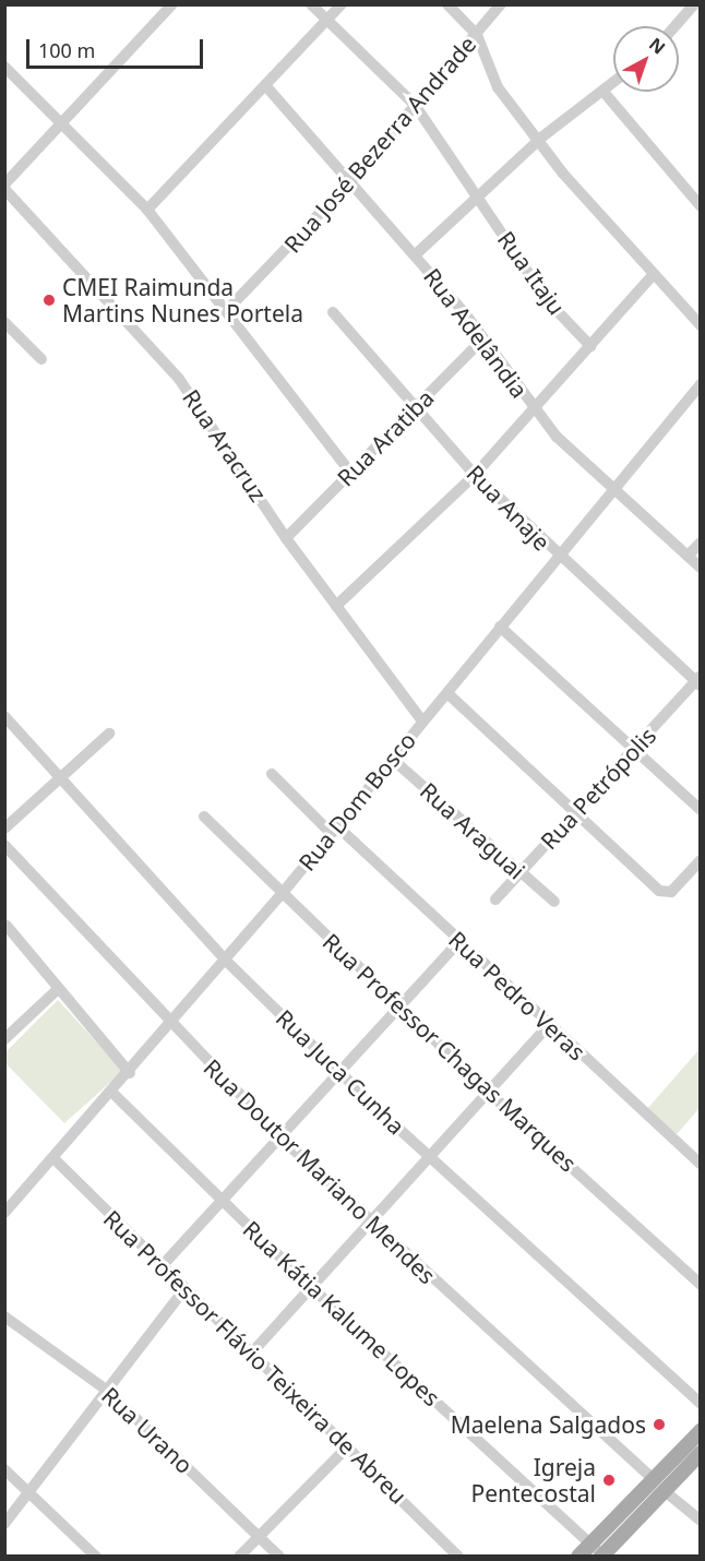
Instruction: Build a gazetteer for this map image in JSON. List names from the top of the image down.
{
  "streets": {
    "street": [
      "Rua José Bezerra Andrade",
      "Rua Itaju",
      "Rua Adelândia",
      "Rua Aratiba",
      "Rua Aracruz",
      "Rua Anaje",
      "Rua Petrópolis",
      "Rua Dom Bosco",
      "Rua Araguai",
      "Rua Pedro Veras",
      "Rua Professor Chagas Marques",
      "Rua Juca Cunha",
      "Rua Doutor Mariano Mendes",
      "Rua Kátia Kalume Lopes",
      "Rua Professor Flávio Teixeira de Abreu",
      "Rua Urano"
    ]
  },
  "crossings": [
    ["Rua José Bezerra Andrade", "Rua Adelândia"],
    ["Rua Adelândia", "Rua Aratiba"],
    ["Rua Adelândia", "Rua Dom Bosco"],
    ["Rua Aratiba", "Rua Aracruz"],
    ["Rua Aratiba", "Rua Anaje"],
    ["Rua Aracruz", "Rua Dom Bosco"],
    ["Rua Anaje", "Rua Petrópolis"],
    ["Rua Anaje", "Rua Dom Bosco"],
    ["Rua Petrópolis", "Rua Araguai"],
    ["Rua Dom Bosco", "Rua Araguai"],
    ["Rua Dom Bosco", "Rua Pedro Veras"],
    ["Rua Dom Bosco", "Rua Professor Chagas Marques"],
    ["Rua Dom Bosco", "Rua Juca Cunha"],
    ["Rua Dom Bosco", "Rua Doutor Mariano Mendes"],
    ["Rua Dom Bosco", "Rua Kátia Kalume Lopes"],
    ["Rua Dom Bosco", "Rua Professor Flávio Teixeira de Abreu"]
  ],
  "places": ["CMEI Raimunda Martins Nunes Portela", "Maelena Salgados", "Igreja Pentecostal"],
  "scale_bar": "100 m",
  "north": "top right"
}
